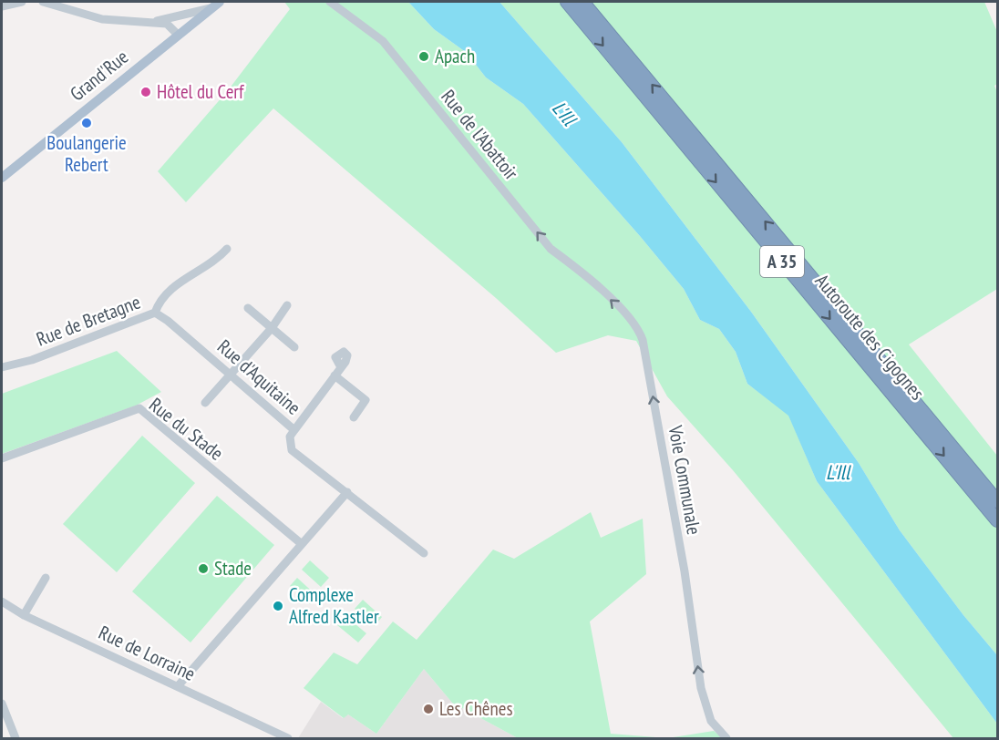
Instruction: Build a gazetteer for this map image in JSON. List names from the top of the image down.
{
  "streets": {
    "highway": ["A 35", "Autoroute des Cigognes"],
    "main road": ["Grand'Rue"],
    "street": [
      "Rue de l'Abattoir",
      "Rue de Bretagne",
      "Rue d'Aquitaine",
      "Rue du Stade",
      "Voie Communale",
      "Rue de Lorraine"
    ]
  },
  "crossings": [
    ["Rue de l'Abattoir", "Voie Communale"],
    ["Rue de Bretagne", "Rue d'Aquitaine"]
  ],
  "one_way": ["Rue de l'Abattoir", "Voie Communale"],
  "water": ["L'Ill"],
  "places": [
    "Apach",
    "Hôtel du Cerf",
    "Boulangerie Rebert",
    "Stade",
    "Complexe Alfred Kastler",
    "Les Chênes"
  ]
}
